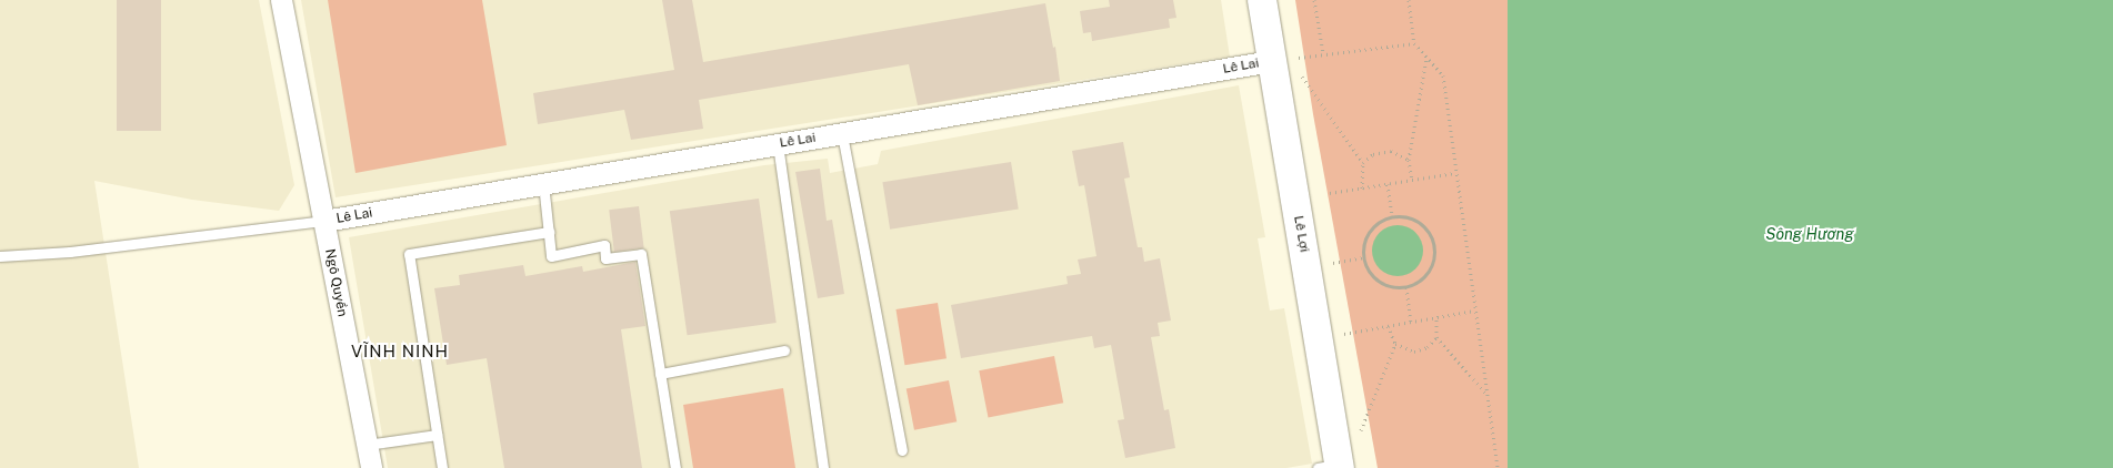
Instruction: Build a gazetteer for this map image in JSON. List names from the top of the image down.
{
  "streets": {
    "main road": ["Lê Lợi"],
    "street": ["Lê Lai", "Ngô Quyền"]
  },
  "crossings": [
    ["Lê Lai", "Lê Lợi"],
    ["Lê Lai", "Ngô Quyền"]
  ],
  "districts": ["VĨNH NINH"],
  "water": ["Sông Hương"]
}
